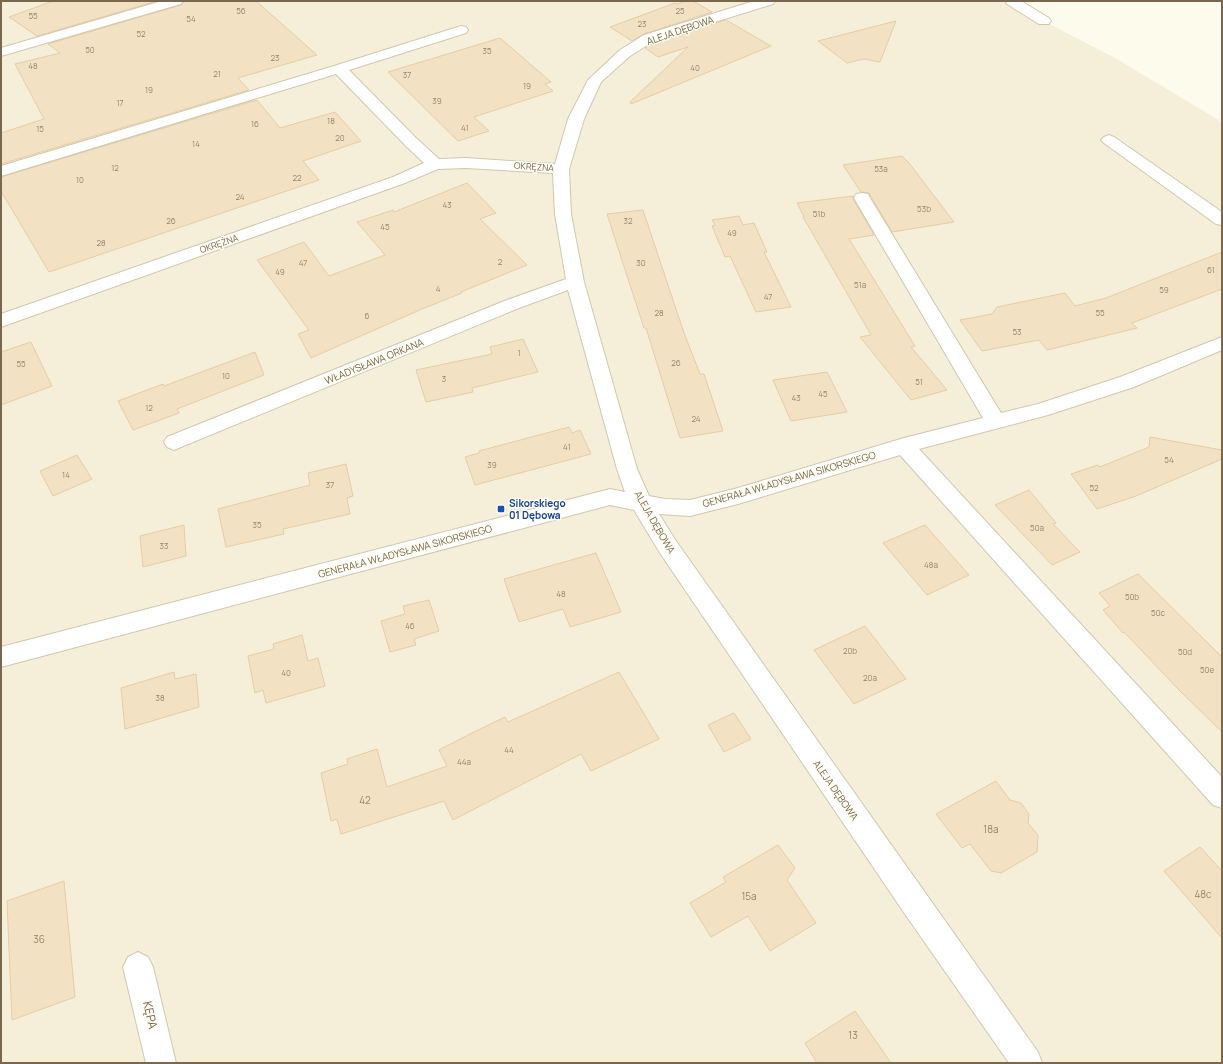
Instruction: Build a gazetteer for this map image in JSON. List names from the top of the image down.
{
  "streets": {
    "street": [
      "ALEJA DĘBOWA",
      "OKRĘŻNA",
      "WŁADYSŁAWA ORKANA",
      "GENERAŁA WŁADYSŁAWA SIKORSKIEGO",
      "KĘPA"
    ]
  },
  "crossings": [
    ["ALEJA DĘBOWA", "OKRĘŻNA"],
    ["ALEJA DĘBOWA", "WŁADYSŁAWA ORKANA"],
    ["ALEJA DĘBOWA", "GENERAŁA WŁADYSŁAWA SIKORSKIEGO"]
  ],
  "places": {
    "transit": ["Sikorskiego 01 Dębowa"]
  },
  "house_numbers": [
    "56",
    "25",
    "55",
    "54",
    "23",
    "52",
    "50",
    "35",
    "23",
    "48",
    "40",
    "21",
    "37",
    "19",
    "19",
    "39",
    "17",
    "18",
    "16",
    "41",
    "15",
    "20",
    "14",
    "12",
    "53a",
    "22",
    "10",
    "24",
    "43",
    "53b",
    "51b",
    "26",
    "32",
    "45",
    "49",
    "28",
    "2",
    "47",
    "30",
    "61",
    "49",
    "51a",
    "4",
    "59",
    "47",
    "28",
    "55",
    "6",
    "53",
    "1",
    "26",
    "55",
    "10",
    "3",
    "51",
    "45",
    "43",
    "12",
    "24",
    "41",
    "54",
    "39",
    "14",
    "37",
    "52",
    "35",
    "50a",
    "33",
    "48a",
    "48",
    "50b",
    "50c",
    "46",
    "20b",
    "50d",
    "50e",
    "40",
    "20a",
    "38",
    "44",
    "44a",
    "42",
    "18a",
    "48c",
    "15a",
    "36",
    "13"
  ]
}
